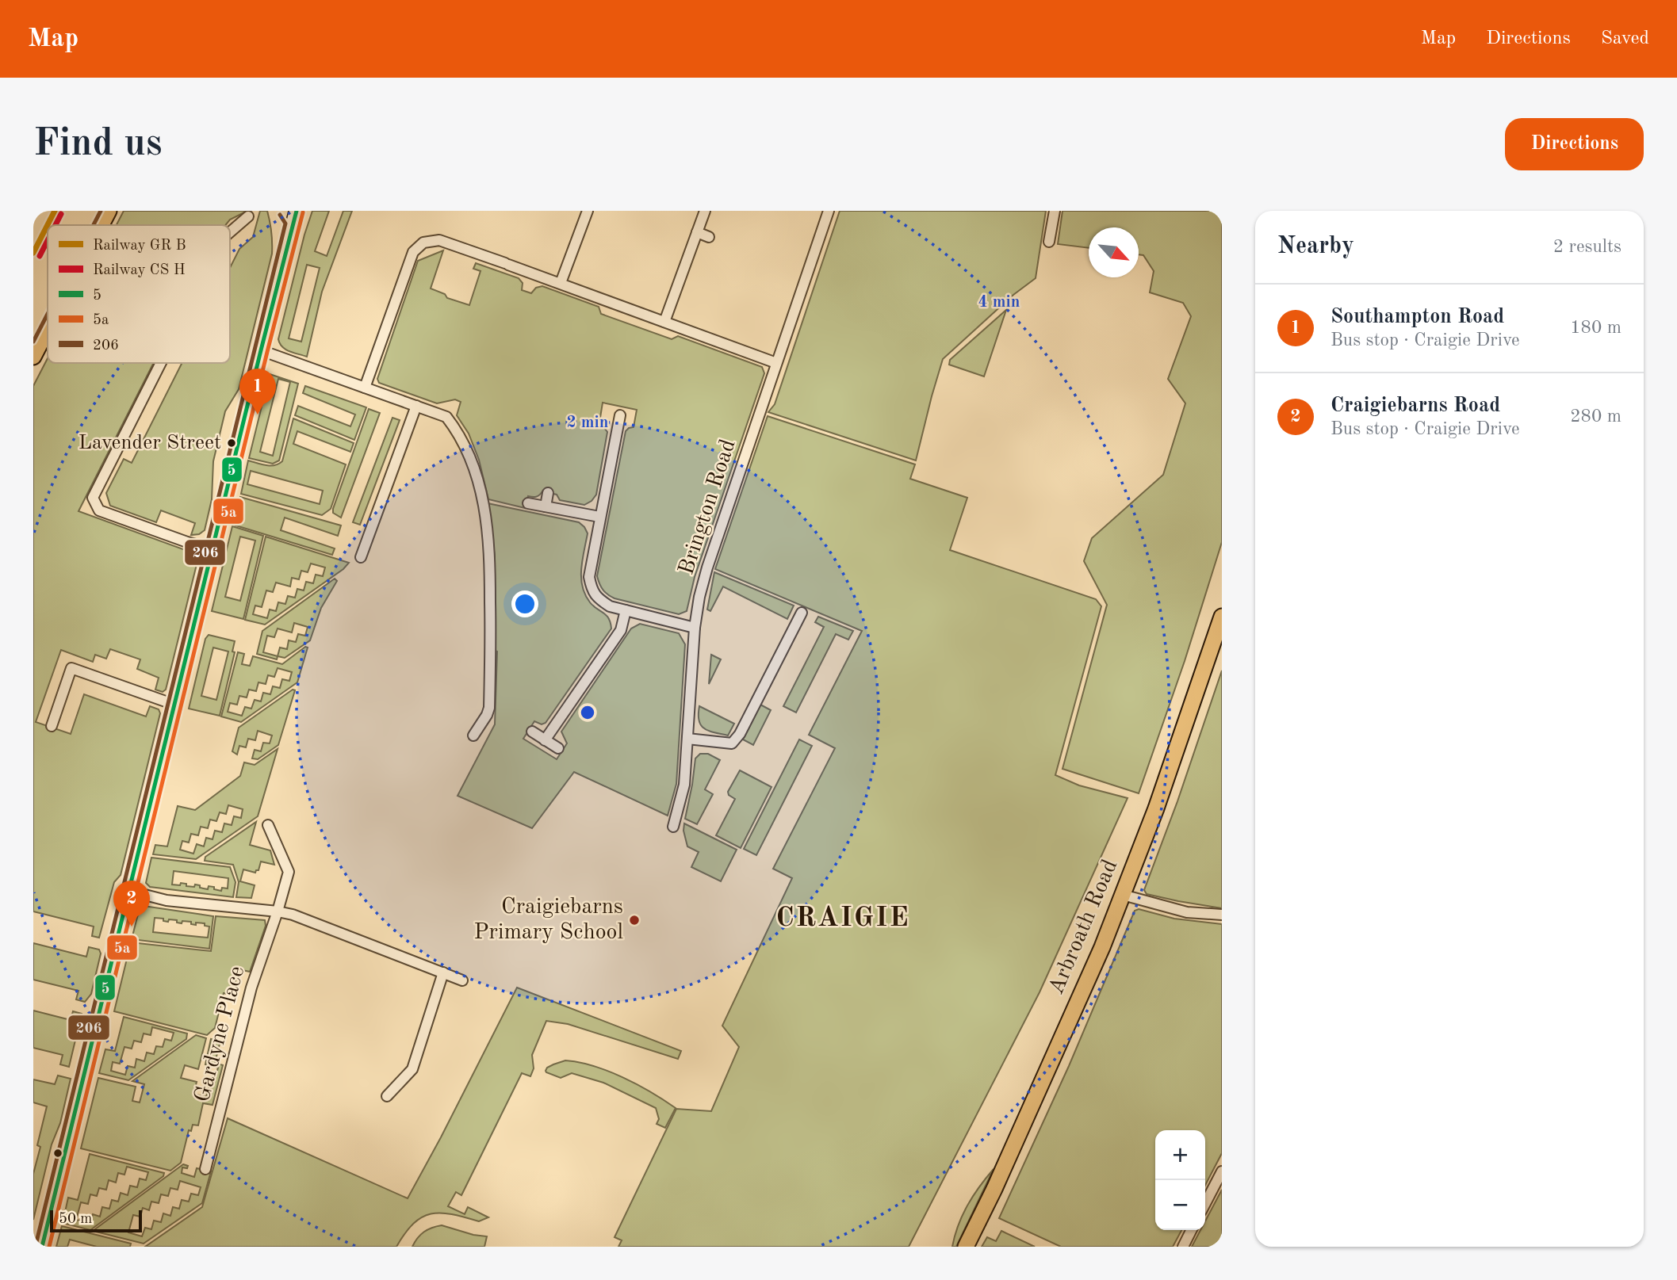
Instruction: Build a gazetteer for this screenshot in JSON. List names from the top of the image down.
{
  "streets": {
    "main road": ["Arbroath Road"],
    "street": ["Brington Road", "Gardyne Place"]
  },
  "districts": ["CRAIGIE"],
  "places": ["Lavender Street", "Craigiebarns Primary School"],
  "lines": ["transit line 5", "transit line 206", "transit line 5a"],
  "legend": [
    "Railway GR B",
    "Railway CS H",
    "5",
    "5a",
    "206"
  ],
  "scale_bar": "50 m",
  "north": "bottom right",
  "page": {
    "header": "Map",
    "nav": ["Map", "Directions", "Saved"],
    "buttons": "Directions",
    "title": "Find us",
    "heading": ["Nearby", "2 results"],
    "list": [
      {
        "mark": "1",
        "name": "Southampton Road",
        "note": "Bus stop · Craigie Drive",
        "value": "180 m"
      },
      {
        "mark": "2",
        "name": "Craigiebarns Road",
        "note": "Bus stop · Craigie Drive",
        "value": "280 m"
      }
    ],
    "pins": ["1", "2"],
    "map_buttons": ["+", "−"],
    "scale": "50 m"
  },
  "rings": ["4 min", "2 min"]
}
